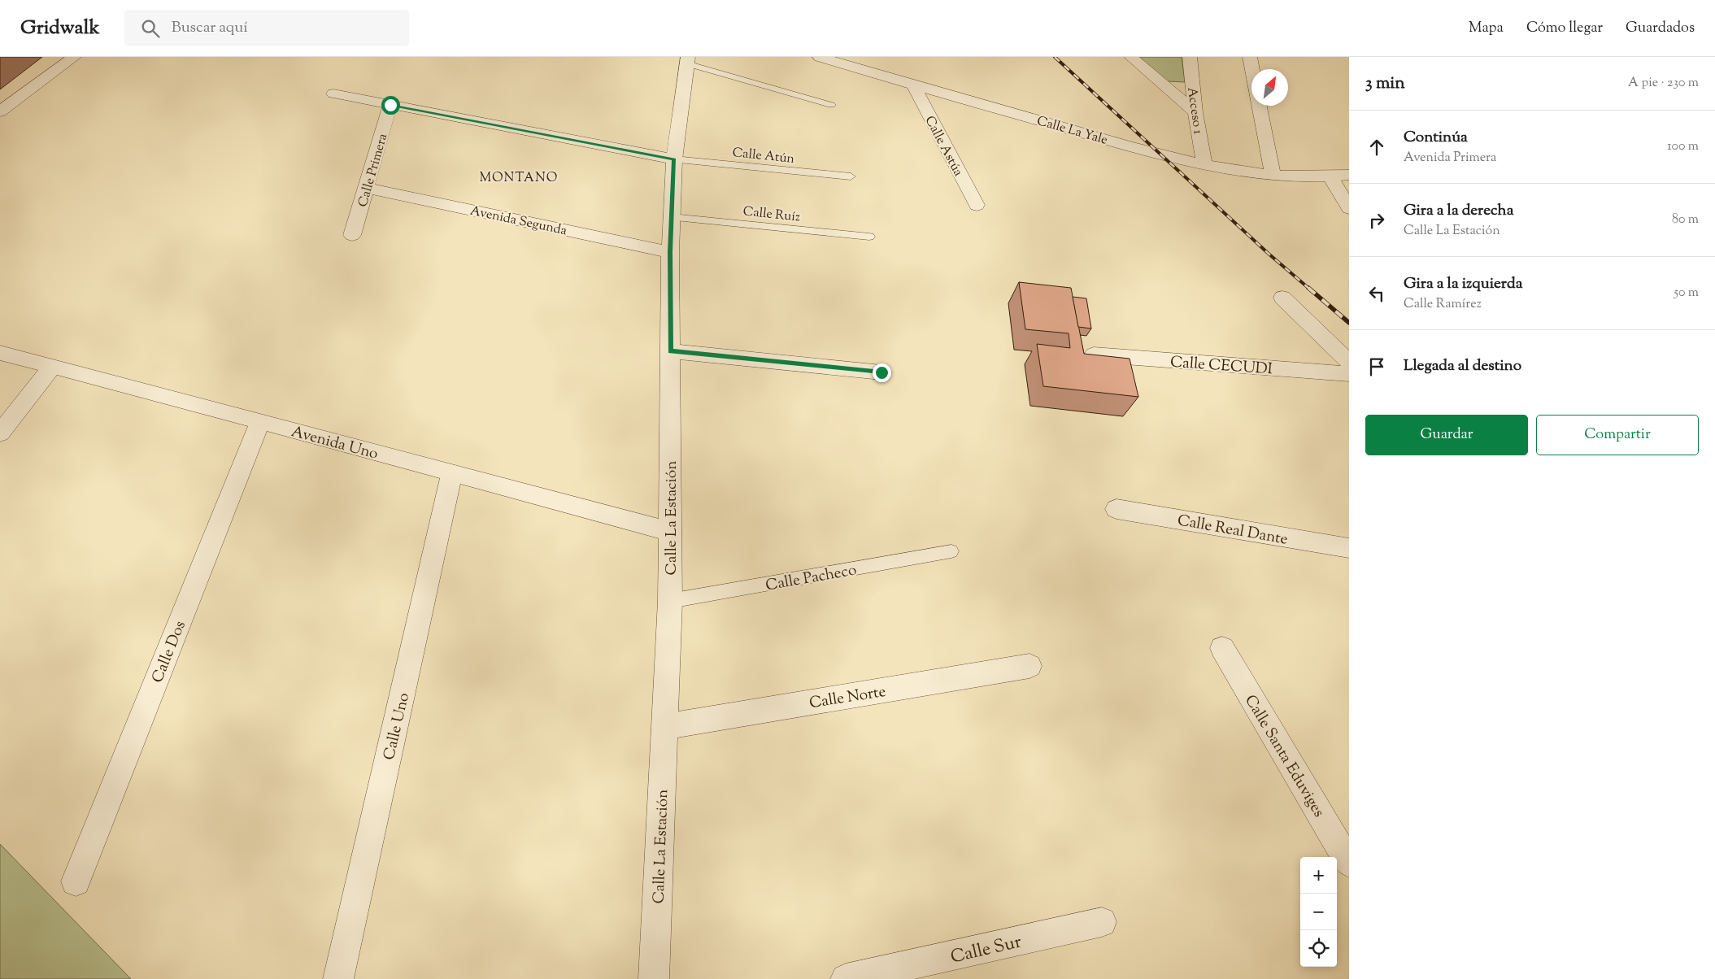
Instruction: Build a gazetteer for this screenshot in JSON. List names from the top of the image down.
{
  "streets": {
    "street": [
      "Acceso 1",
      "Calle La Yale",
      "Calle Astúa",
      "Calle Primera",
      "Avenida Segunda",
      "Calle CECUDI",
      "Avenida Uno",
      "Calle La Estación",
      "Calle Real Dante",
      "Calle Dos",
      "Calle Norte",
      "Calle Uno",
      "Calle Santa Eduviges",
      "Calle Sur"
    ],
    "lane": ["Calle Atún", "Calle Ruíz", "Calle Pacheco"]
  },
  "crossings": [
    ["Acceso 1", "Calle La Yale"],
    ["Calle La Yale", "Calle Astúa"],
    ["Calle Atún", "Calle La Estación"],
    ["Calle Primera", "Avenida Segunda"],
    ["Calle Ruíz", "Calle La Estación"],
    ["Avenida Segunda", "Calle La Estación"],
    ["Avenida Uno", "Calle La Estación"],
    ["Avenida Uno", "Calle Dos"],
    ["Avenida Uno", "Calle Uno"],
    ["Calle La Estación", "Calle Pacheco"],
    ["Calle La Estación", "Calle Norte"]
  ],
  "districts": ["MONTANO"],
  "north": "top right",
  "page": {
    "header": "Gridwalk",
    "search": "Buscar aquí",
    "nav": ["Mapa", "Cómo llegar", "Guardados"],
    "heading": ["3 min", "A pie · 230 m"],
    "list": [
      ["Continúa", "Avenida Primera", "100 m"],
      ["Gira a la derecha", "Calle La Estación", "80 m"],
      ["Gira a la izquierda", "Calle Ramírez", "50 m"],
      "Llegada al destino"
    ],
    "buttons": ["Guardar", "Compartir"],
    "map_buttons": ["+", "−"]
  }
}
